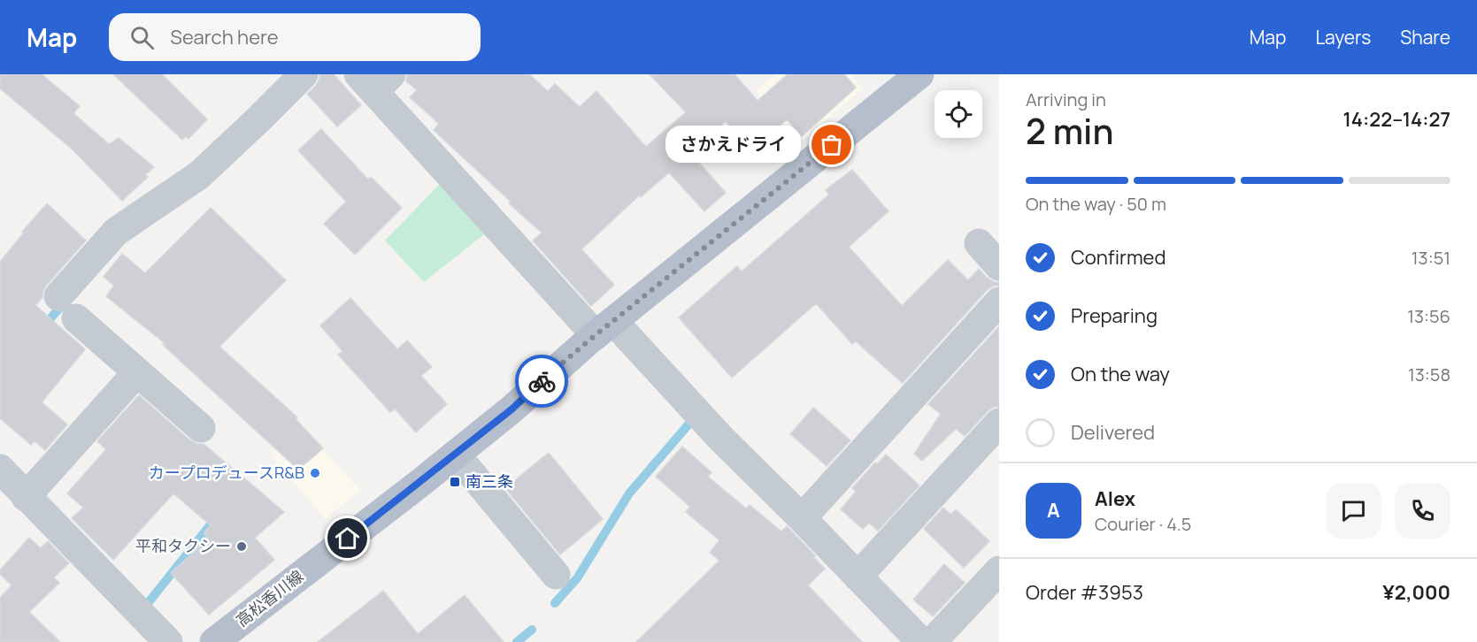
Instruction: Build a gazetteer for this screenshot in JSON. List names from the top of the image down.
{
  "streets": {
    "main road": ["高松香川線"]
  },
  "places": {
    "other": ["さかえドライ", "カープロデュースR&B", "平和タクシー"],
    "transit": ["南三条"]
  },
  "page": {
    "header": "Map",
    "search": "Search here",
    "nav": ["Map", "Layers", "Share"],
    "heading": ["2 min", "Arriving in", "14:22–14:27"],
    "panel": [
      "Alex",
      "Courier · 4.5",
      "Order #3953",
      "¥2,000"
    ],
    "bubble": "さかえドライ",
    "bar": "On the way · 50 m",
    "list": [
      ["Confirmed", "13:51"],
      ["Preparing", "13:56"],
      ["On the way", "13:58"],
      "Delivered"
    ],
    "round": "A"
  }
}
